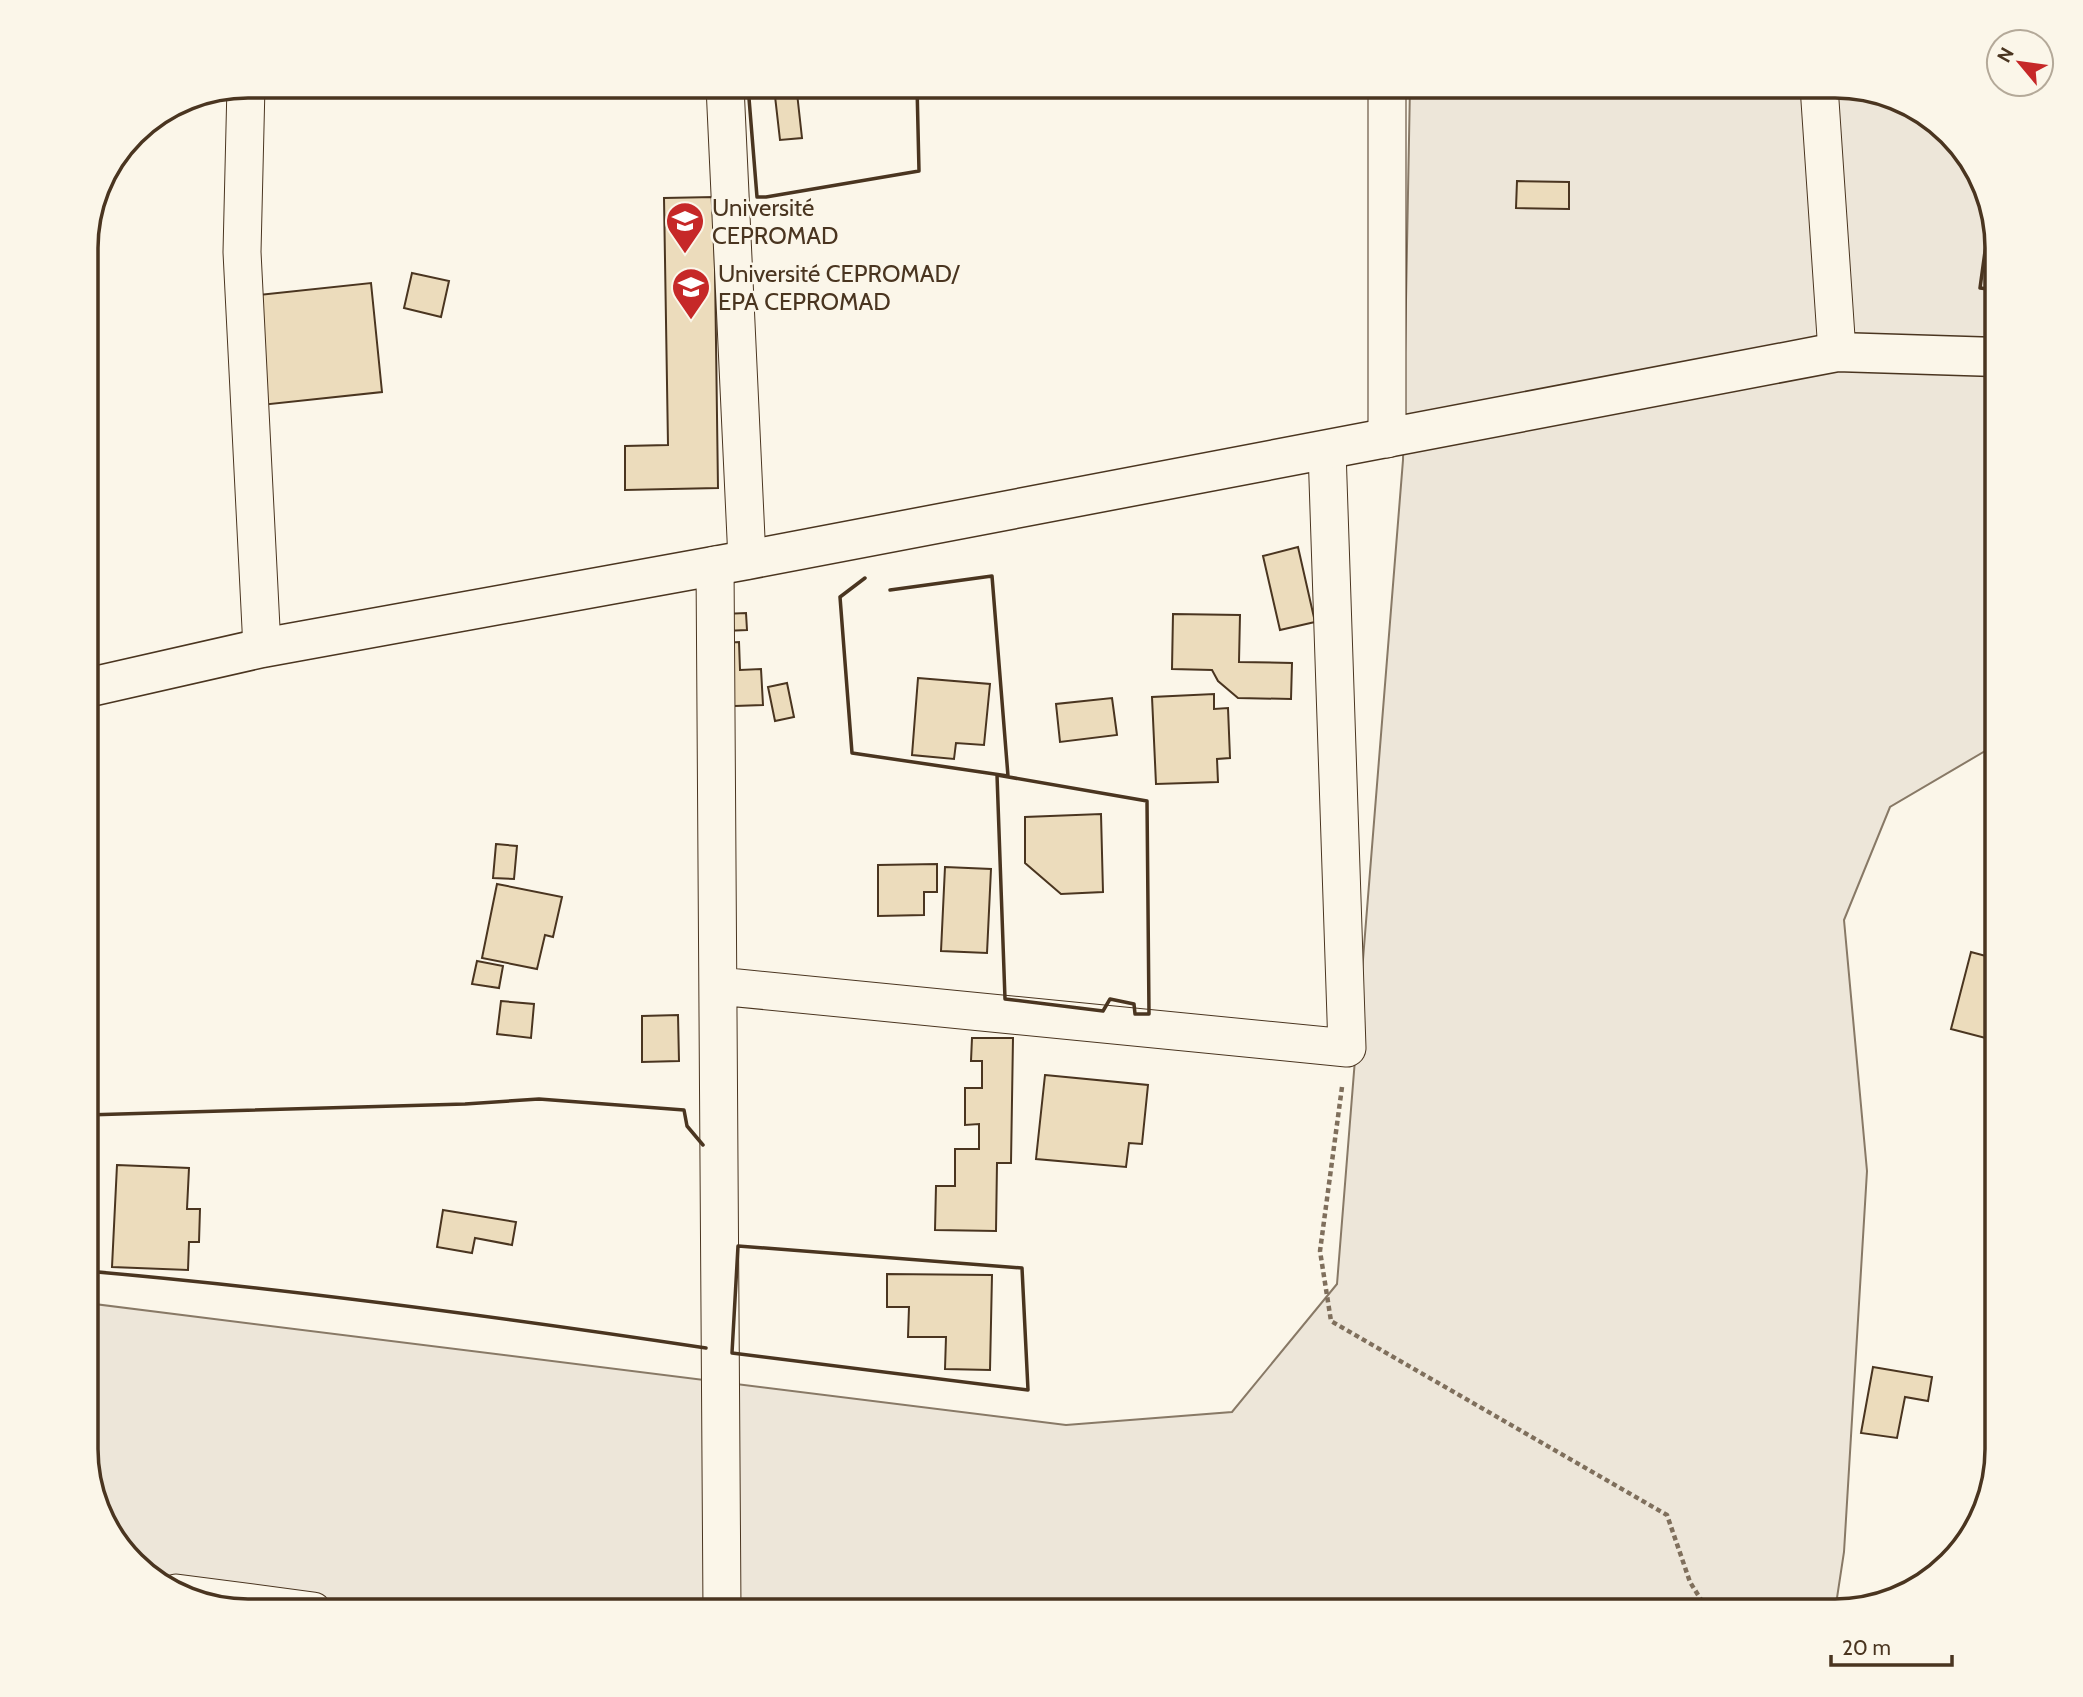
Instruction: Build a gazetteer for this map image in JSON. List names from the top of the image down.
{
  "places": {
    "school or university": ["Université CEPROMAD", "Université CEPROMAD/ EPA CEPROMAD"]
  },
  "scale_bar": "20 m",
  "north": "top left"
}
